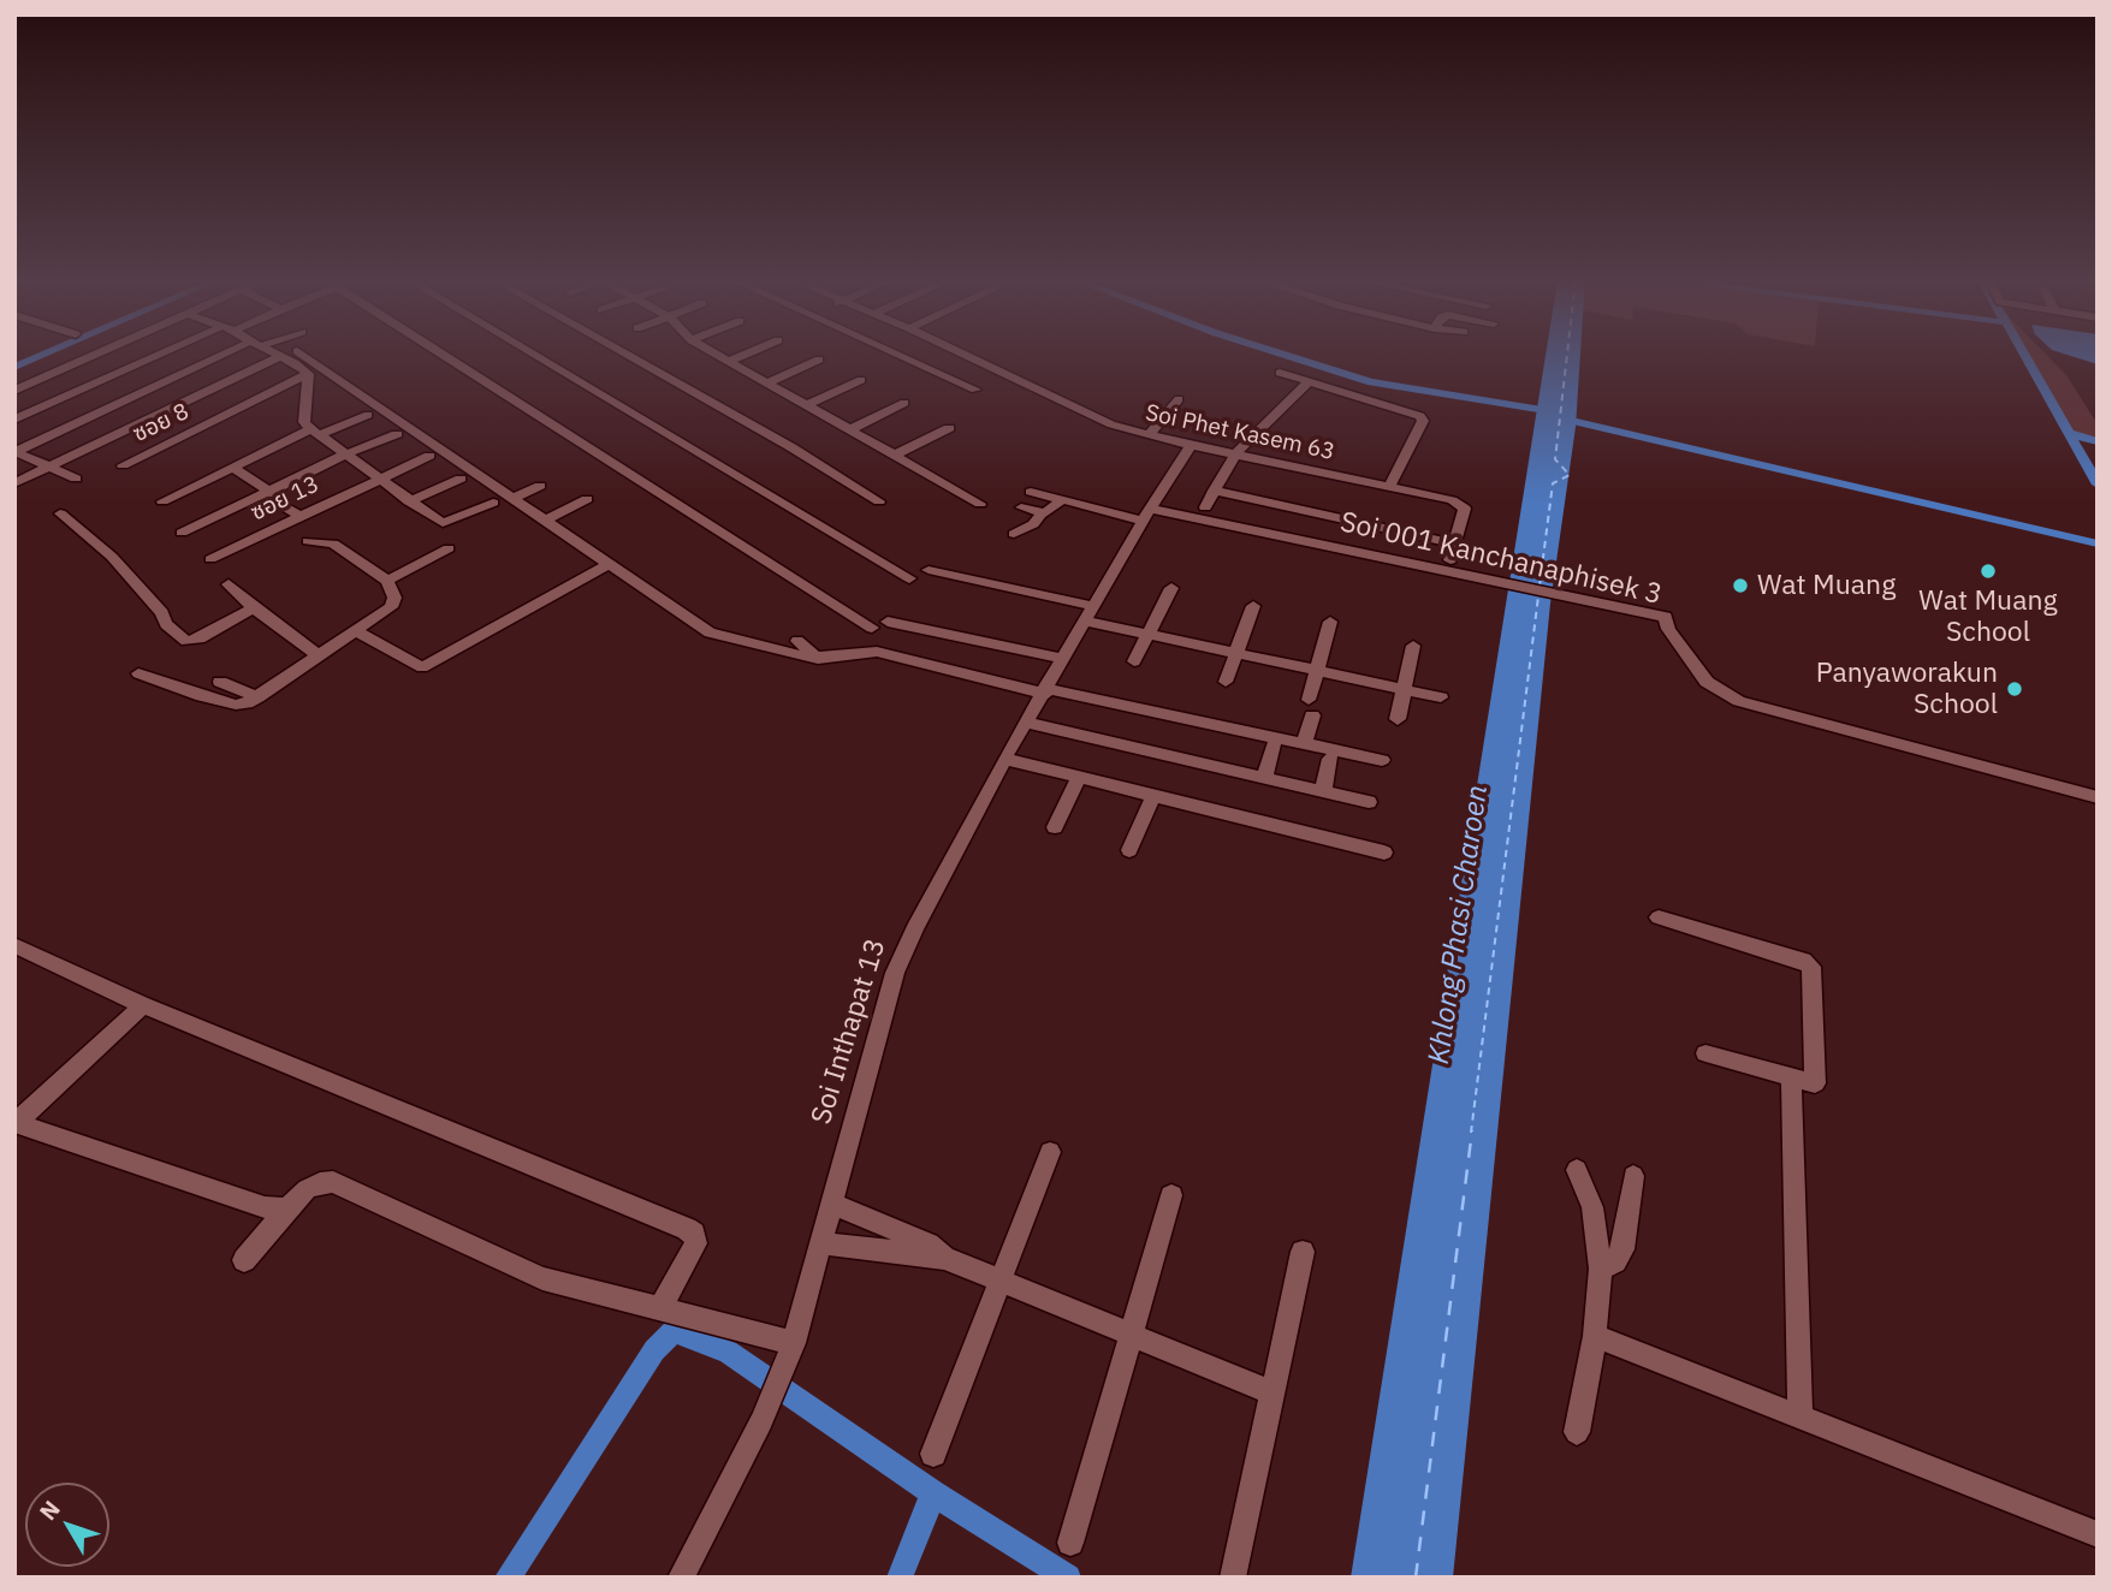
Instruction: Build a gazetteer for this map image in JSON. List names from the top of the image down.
{
  "streets": {
    "street": [
      "ซอย 8",
      "Soi Phet Kasem 63",
      "ซอย 13",
      "Soi 001 Kanchanaphisek 3",
      "Soi Inthapat 13"
    ]
  },
  "crossings": [
    ["Soi Phet Kasem 63", "Soi Inthapat 13"],
    ["Soi 001 Kanchanaphisek 3", "Soi Inthapat 13"]
  ],
  "water": ["Khlong Phasi Charoen"],
  "places": ["Wat Muang School", "Wat Muang", "Panyaworakun School"],
  "north": "top left"
}
